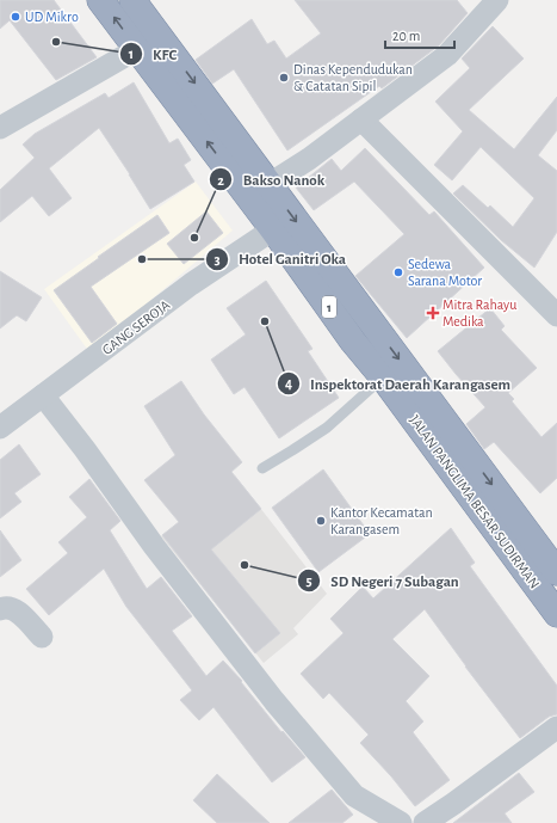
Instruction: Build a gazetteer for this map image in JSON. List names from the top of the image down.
{
  "streets": {
    "highway": ["1", "JALAN PANGLIMA BESAR SUDIRMAN"],
    "street": ["GANG SEROJA"]
  },
  "crossings": [
    ["GANG SEROJA", "JALAN PANGLIMA BESAR SUDIRMAN"]
  ],
  "places": {
    "other": [
      "UD Mikro",
      "KFC",
      "Dinas Kependudukan & Catatan Sipil",
      "Bakso Nanok",
      "Hotel Ganitri Oka",
      "Sedewa Sarana Motor",
      "Inspektorat Daerah Karangasem",
      "Kantor Kecamatan Karangasem",
      "SD Negeri 7 Subagan"
    ],
    "health": ["Mitra Rahayu Medika"]
  },
  "scale_bar": "20 m"
}
